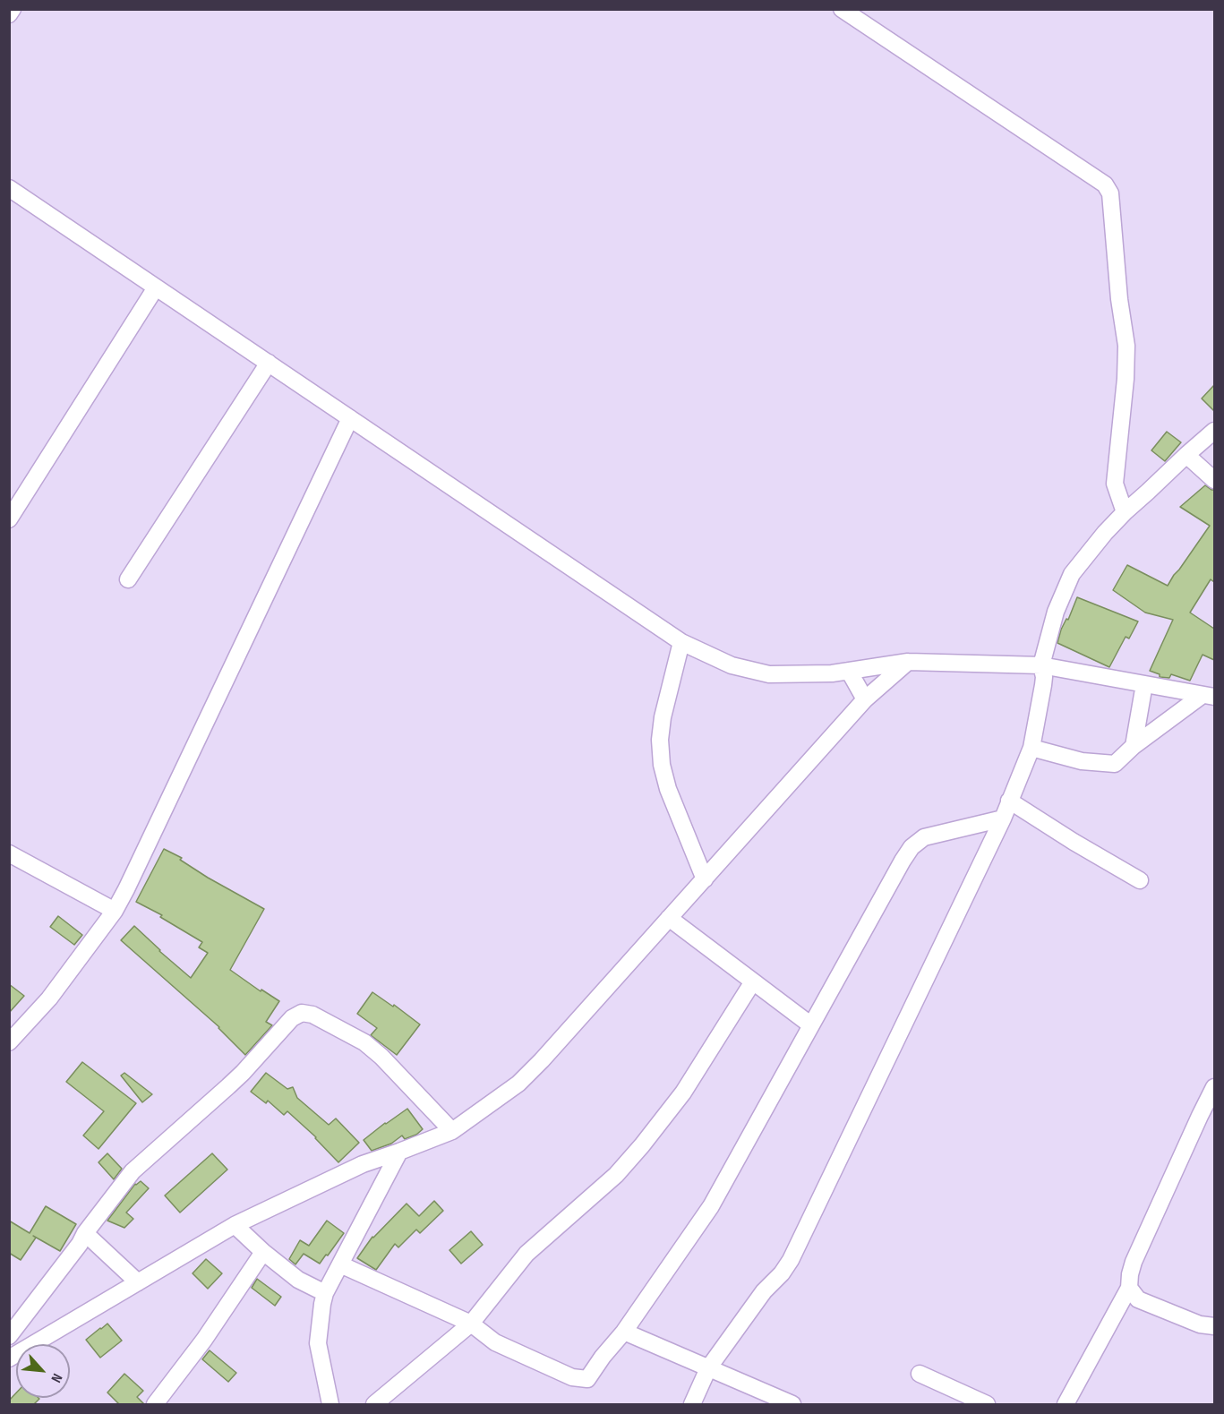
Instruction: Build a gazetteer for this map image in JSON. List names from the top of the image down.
{
  "north": "bottom right"
}
